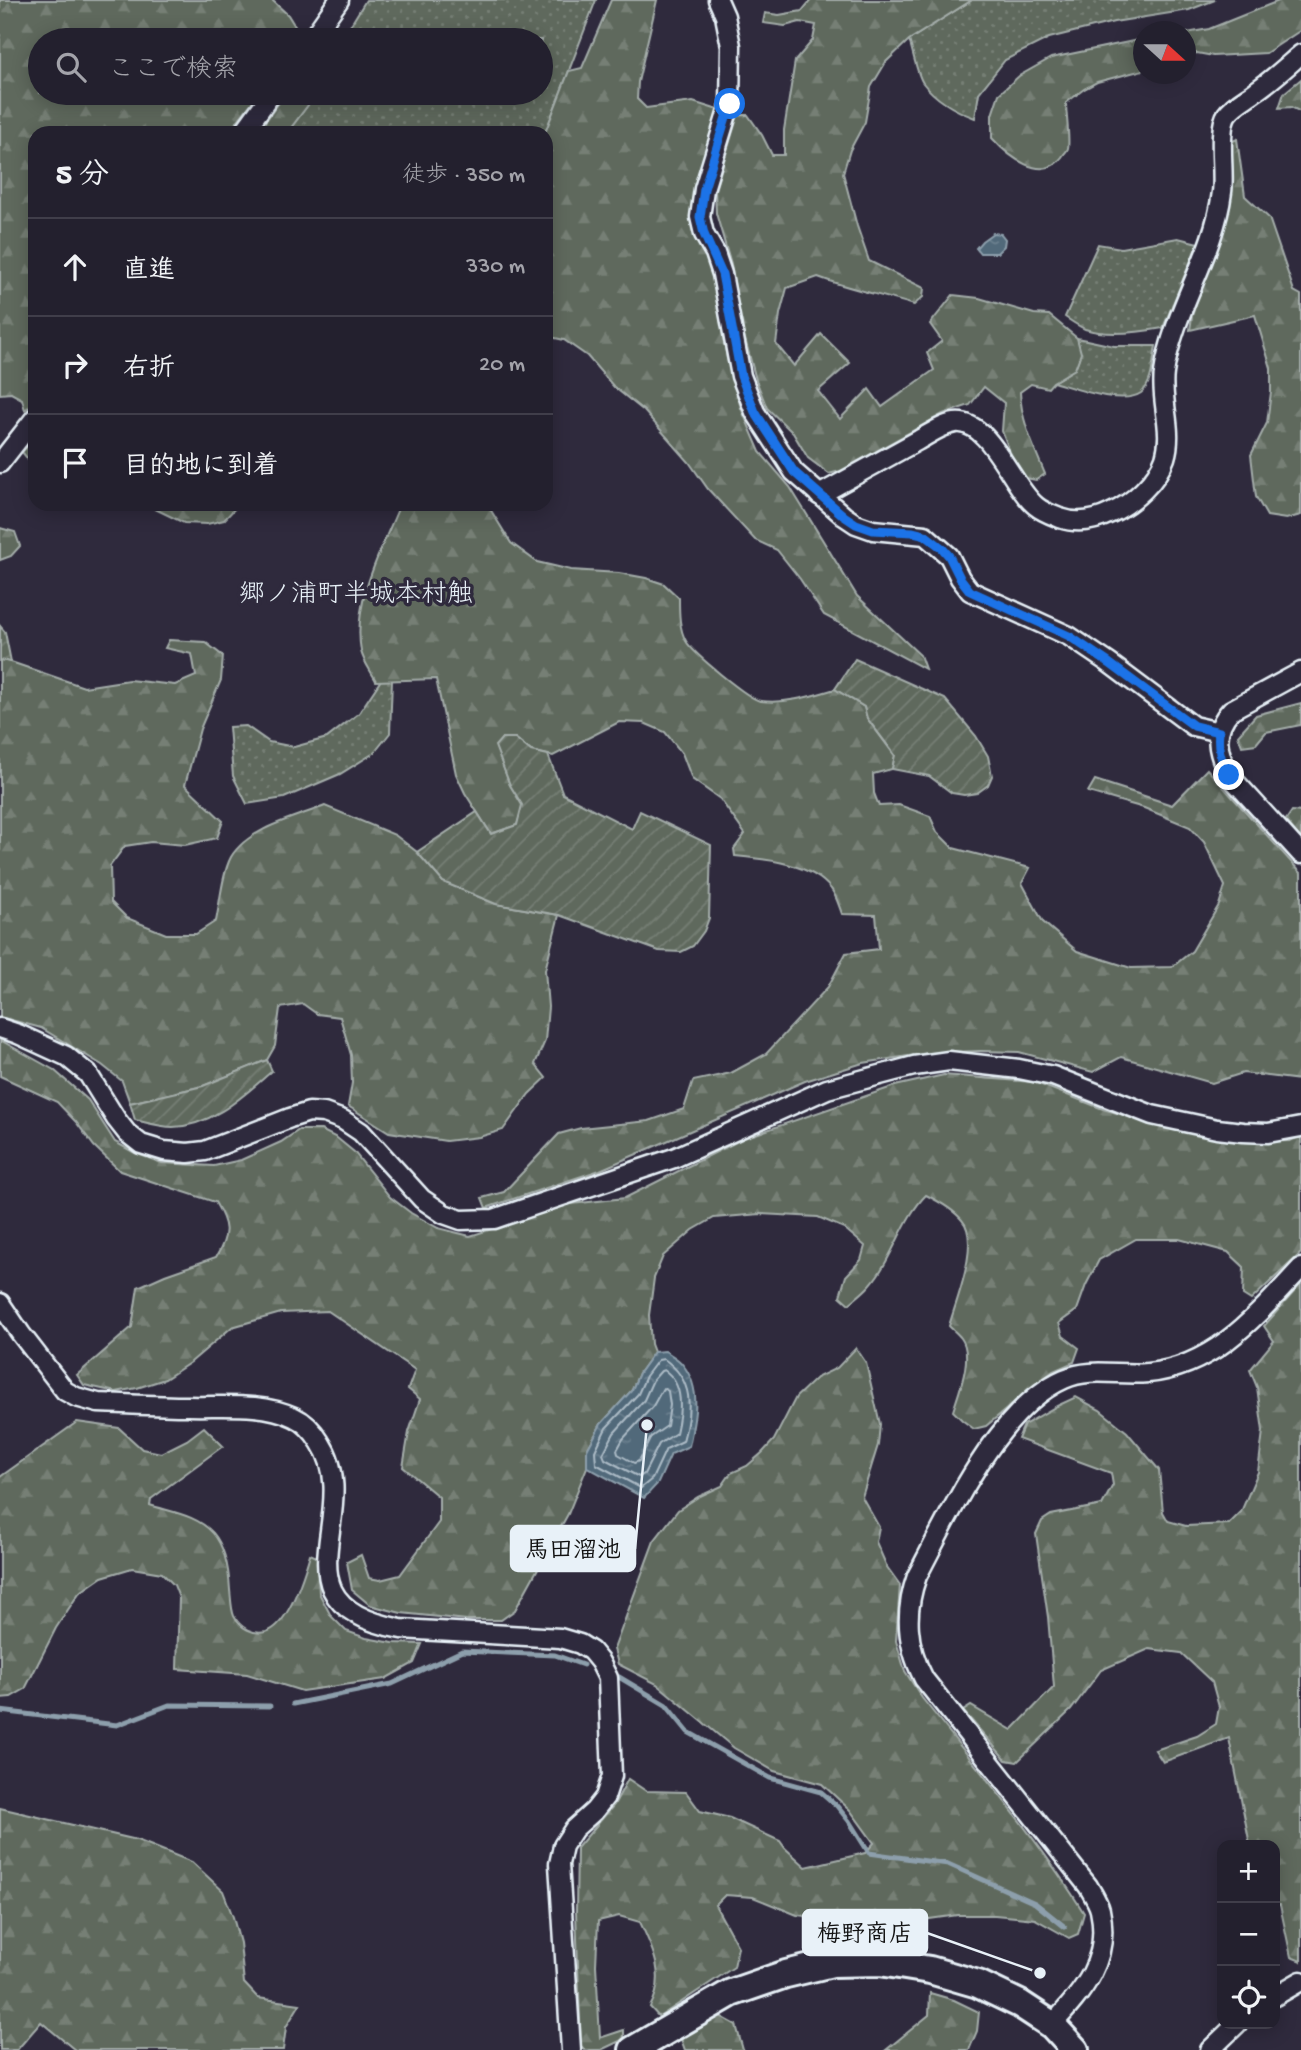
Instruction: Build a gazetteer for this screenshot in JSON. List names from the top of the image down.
{
  "districts": ["郷ノ浦町半城本村触"],
  "places": ["馬田溜池", "梅野商店"],
  "north": "right",
  "page": {
    "search": "ここで検索",
    "heading": ["5 分", "徒歩 · 350 m"],
    "list": [
      ["直進", "330 m"],
      ["右折", "20 m"],
      "目的地に到着"
    ],
    "map_buttons": ["+", "−"]
  }
}
